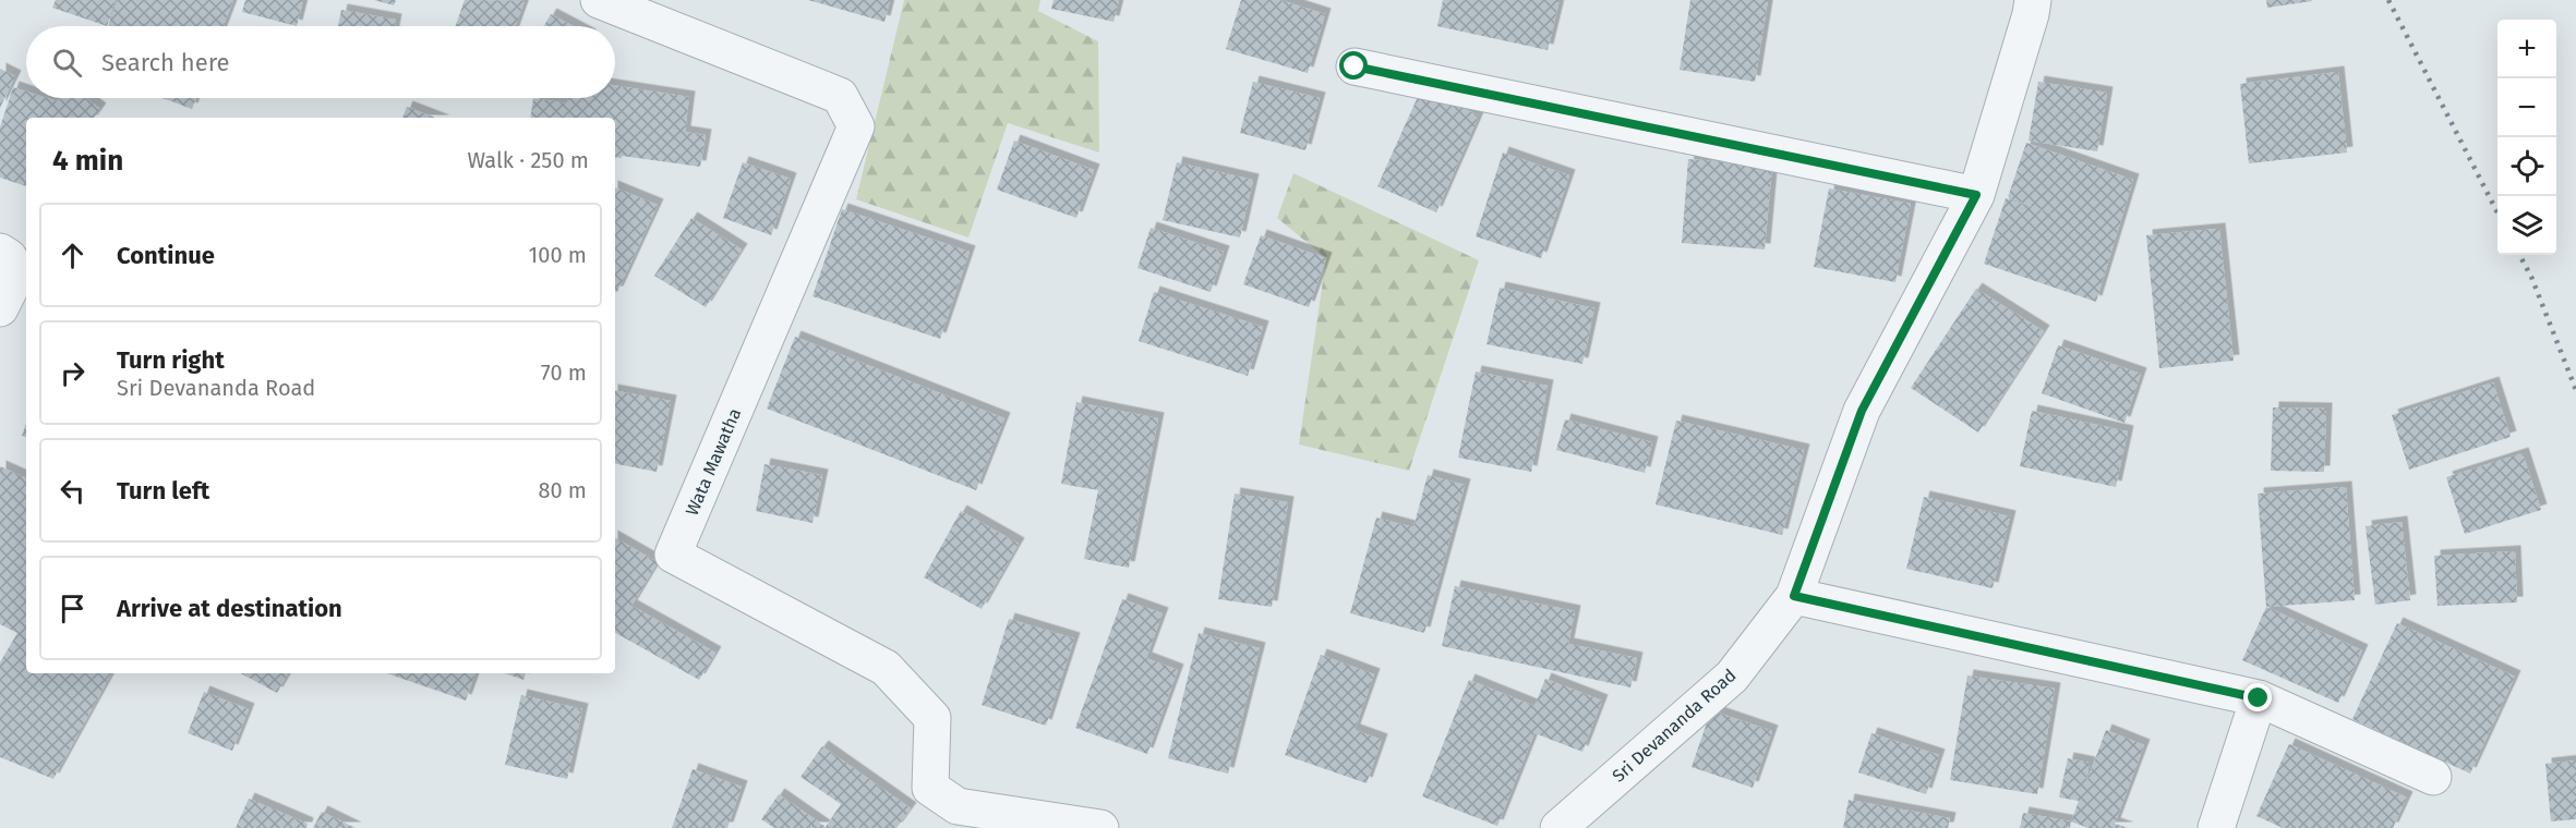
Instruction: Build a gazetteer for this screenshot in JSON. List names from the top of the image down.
{
  "streets": {
    "street": ["Wata Mawatha", "Sri Devananda Road"]
  },
  "page": {
    "map_buttons": ["+", "−"],
    "search": "Search here",
    "heading": ["4 min", "Walk · 250 m"],
    "list": [
      ["Continue", "100 m"],
      ["Turn right", "Sri Devananda Road", "70 m"],
      ["Turn left", "80 m"],
      "Arrive at destination"
    ]
  }
}
